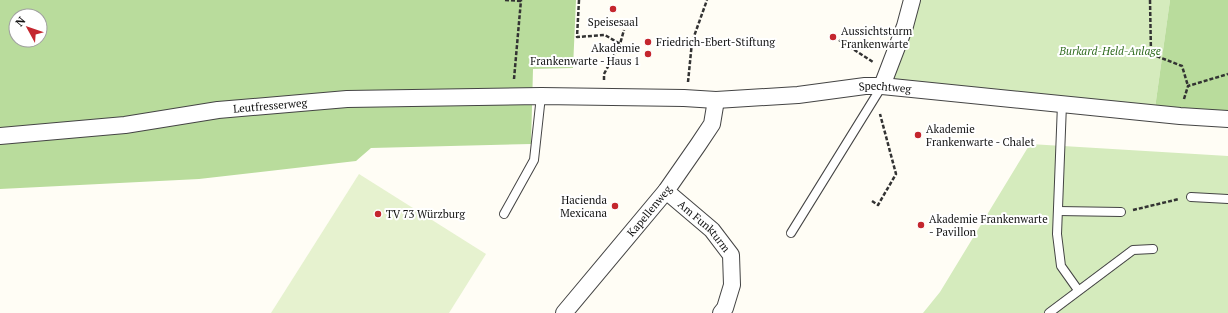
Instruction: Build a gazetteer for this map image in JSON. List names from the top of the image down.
{
  "streets": {
    "street": [
      "Spechtweg",
      "Leutfresserweg",
      "Kapellenweg",
      "Am Funkturm"
    ]
  },
  "crossings": [
    ["Spechtweg", "Leutfresserweg"],
    ["Spechtweg", "Kapellenweg"],
    ["Kapellenweg", "Am Funkturm"]
  ],
  "parks": ["Burkard-Held-Anlage"],
  "places": [
    "Speisesaal",
    "Aussichtsturm Frankenwarte",
    "Friedrich-Ebert-Stiftung",
    "Akademie Frankenwarte - Haus 1",
    "Akademie Frankenwarte - Chalet",
    "Hacienda Mexicana",
    "TV 73 Würzburg",
    "Akademie Frankenwarte - Pavillon"
  ],
  "north": "top left"
}
